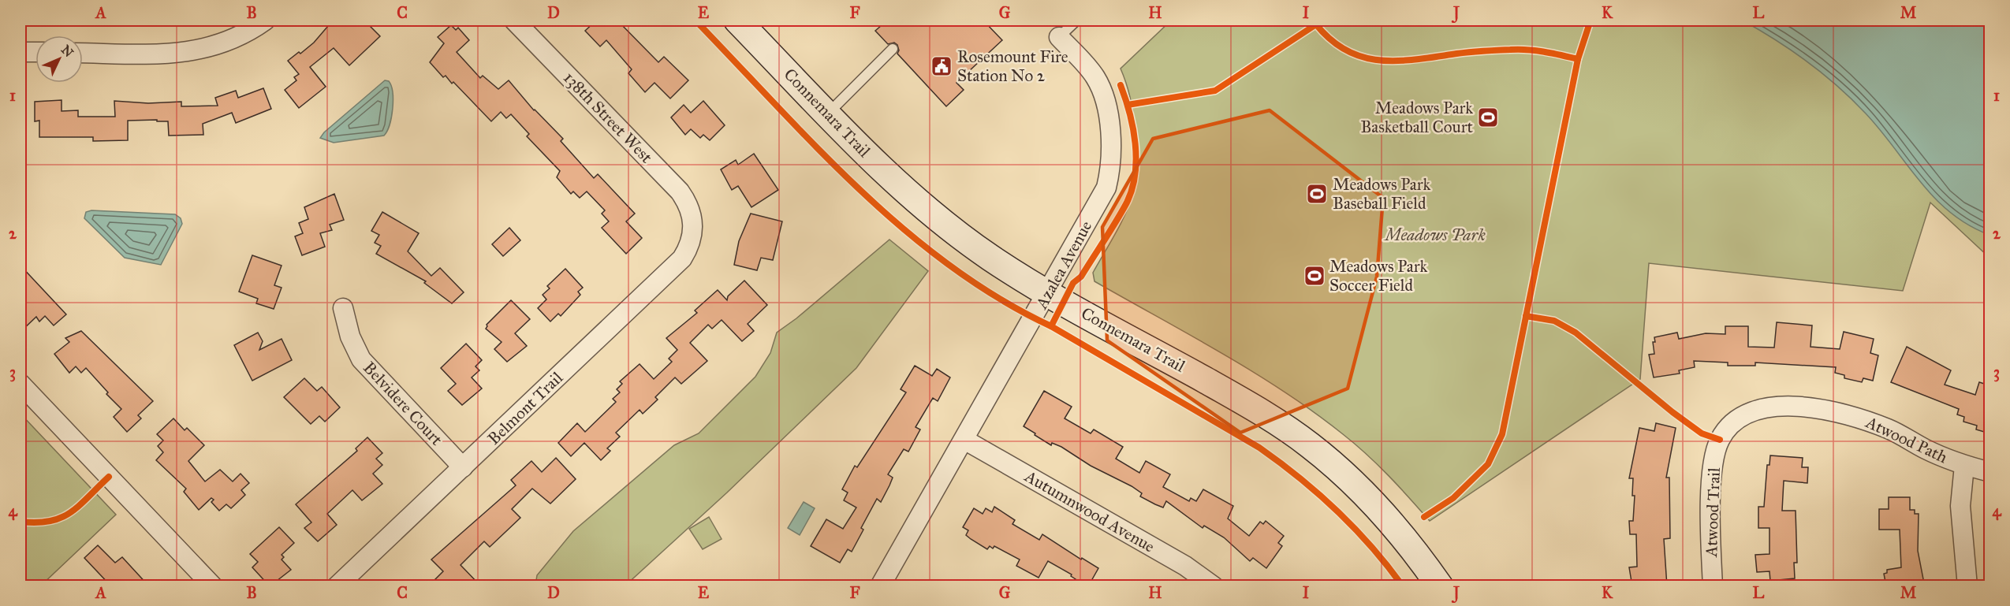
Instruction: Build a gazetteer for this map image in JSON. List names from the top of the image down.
{
  "streets": {
    "street": [
      "Connemara Trail",
      "138th Street West",
      "Azalea Avenue",
      "Belvidere Court",
      "Belmont Trail",
      "Atwood Path",
      "Autumnwood Avenue",
      "Atwood Trail"
    ]
  },
  "crossings": [
    ["Connemara Trail", "Azalea Avenue"],
    ["138th Street West", "Belmont Trail"],
    ["Azalea Avenue", "Autumnwood Avenue"],
    ["Belvidere Court", "Belmont Trail"],
    ["Atwood Path", "Atwood Trail"]
  ],
  "parks": ["Meadows Park"],
  "places": {
    "public building": ["Rosemount Fire Station No 2"],
    "sports": ["Meadows Park Basketball Court", "Meadows Park Baseball Field", "Meadows Park Soccer Field"]
  },
  "north": "top right",
  "grid": {
    "columns": [
      "A",
      "B",
      "C",
      "D",
      "E",
      "F",
      "G",
      "H",
      "I",
      "J",
      "K",
      "L",
      "M"
    ],
    "rows": [
      "1",
      "2",
      "3",
      "4"
    ]
  }
}
